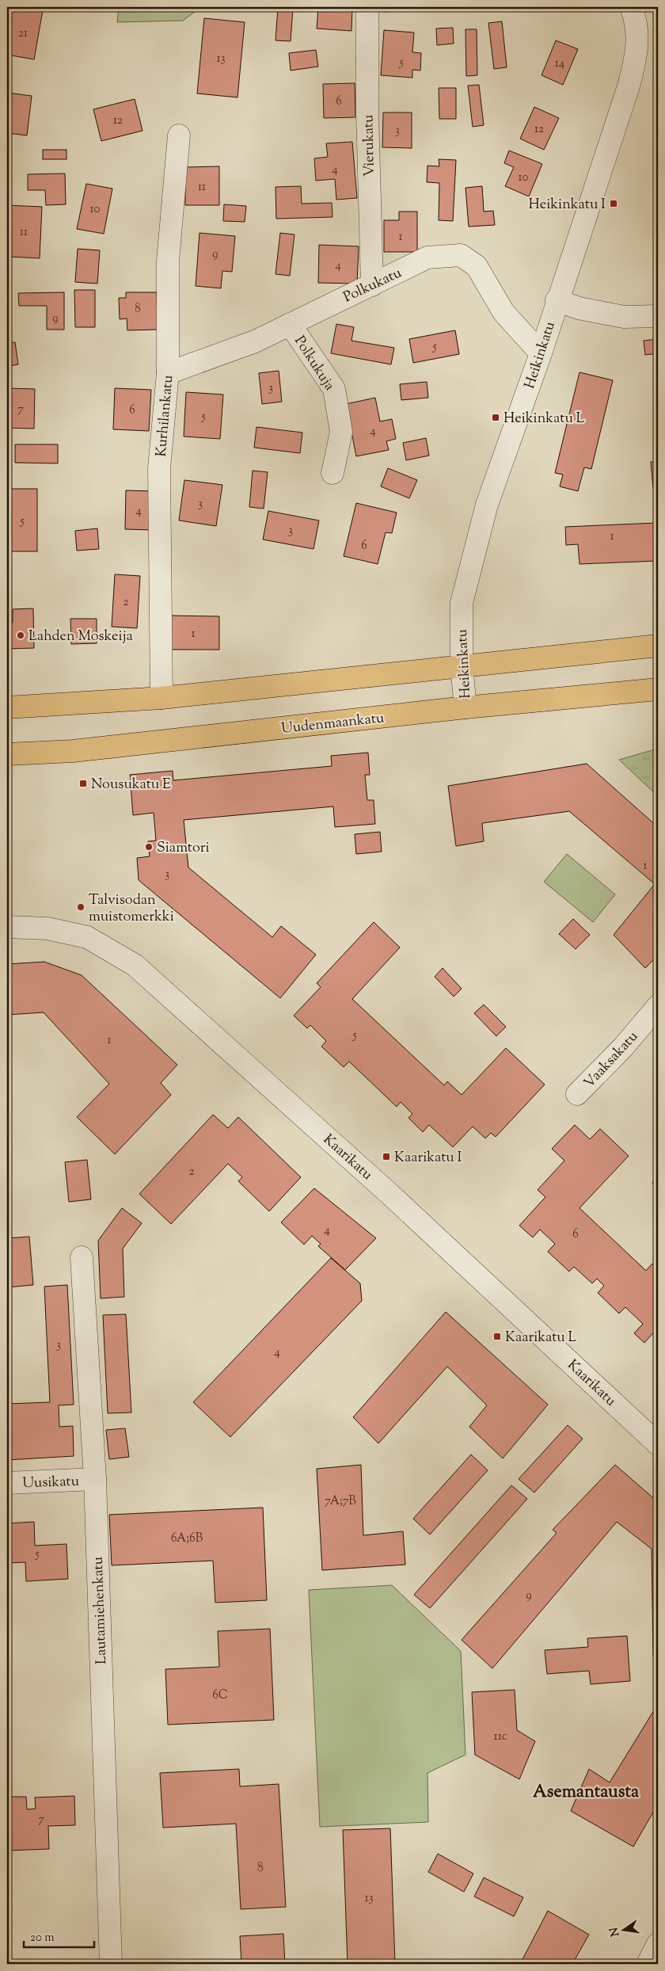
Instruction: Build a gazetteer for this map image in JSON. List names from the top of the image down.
{
  "streets": {
    "main road": ["Uudenmaankatu"],
    "street": [
      "Vierukatu",
      "Polkukatu",
      "Heikinkatu",
      "Polkukuja",
      "Kurhilankatu",
      "Vaaksakatu",
      "Kaarikatu",
      "Uusikatu",
      "Lautamiehenkatu"
    ]
  },
  "crossings": [
    ["Vierukatu", "Polkukatu"],
    ["Polkukatu", "Heikinkatu"],
    ["Polkukatu", "Polkukuja"],
    ["Polkukatu", "Kurhilankatu"],
    ["Heikinkatu", "Uudenmaankatu"],
    ["Uusikatu", "Lautamiehenkatu"]
  ],
  "districts": ["Asemantausta"],
  "places": {
    "transit": [
      "Heikinkatu I",
      "Heikinkatu L",
      "Nousukatu E",
      "Kaarikatu I",
      "Kaarikatu L"
    ],
    "other": ["Lahden Moskeija", "Siamtori", "Talvisodan muistomerkki"]
  },
  "house_numbers": [
    "21",
    "13",
    "5",
    "14",
    "6",
    "12",
    "12",
    "3",
    "4",
    "10",
    "11",
    "10",
    "11",
    "1",
    "9",
    "4",
    "8",
    "9",
    "5",
    "3",
    "7",
    "6",
    "5",
    "4",
    "3",
    "4",
    "5",
    "3",
    "1",
    "6",
    "2",
    "1",
    "1",
    "3",
    "5",
    "1",
    "2",
    "4",
    "6",
    "3",
    "4",
    "7A;7B",
    "6A;6B",
    "5",
    "9",
    "6C",
    "11c",
    "7",
    "8",
    "13"
  ],
  "scale_bar": "20 m",
  "north": "left"
}
